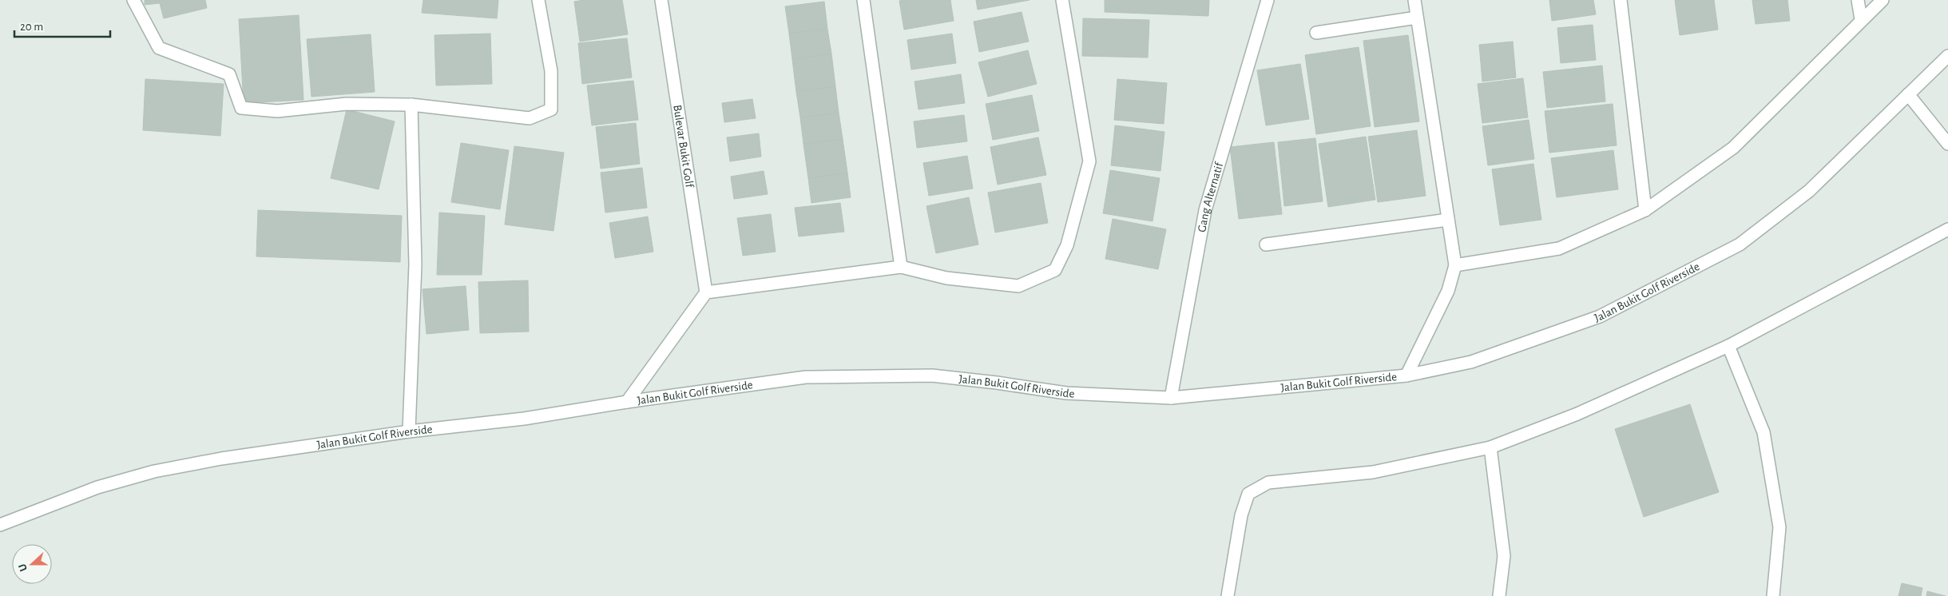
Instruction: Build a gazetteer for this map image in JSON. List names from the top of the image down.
{
  "streets": {
    "street": ["Bulevar Bukit Golf", "Gang Alternatif", "Jalan Bukit Golf Riverside"]
  },
  "crossings": [
    ["Gang Alternatif", "Jalan Bukit Golf Riverside"]
  ],
  "scale_bar": "20 m",
  "north": "left"
}
